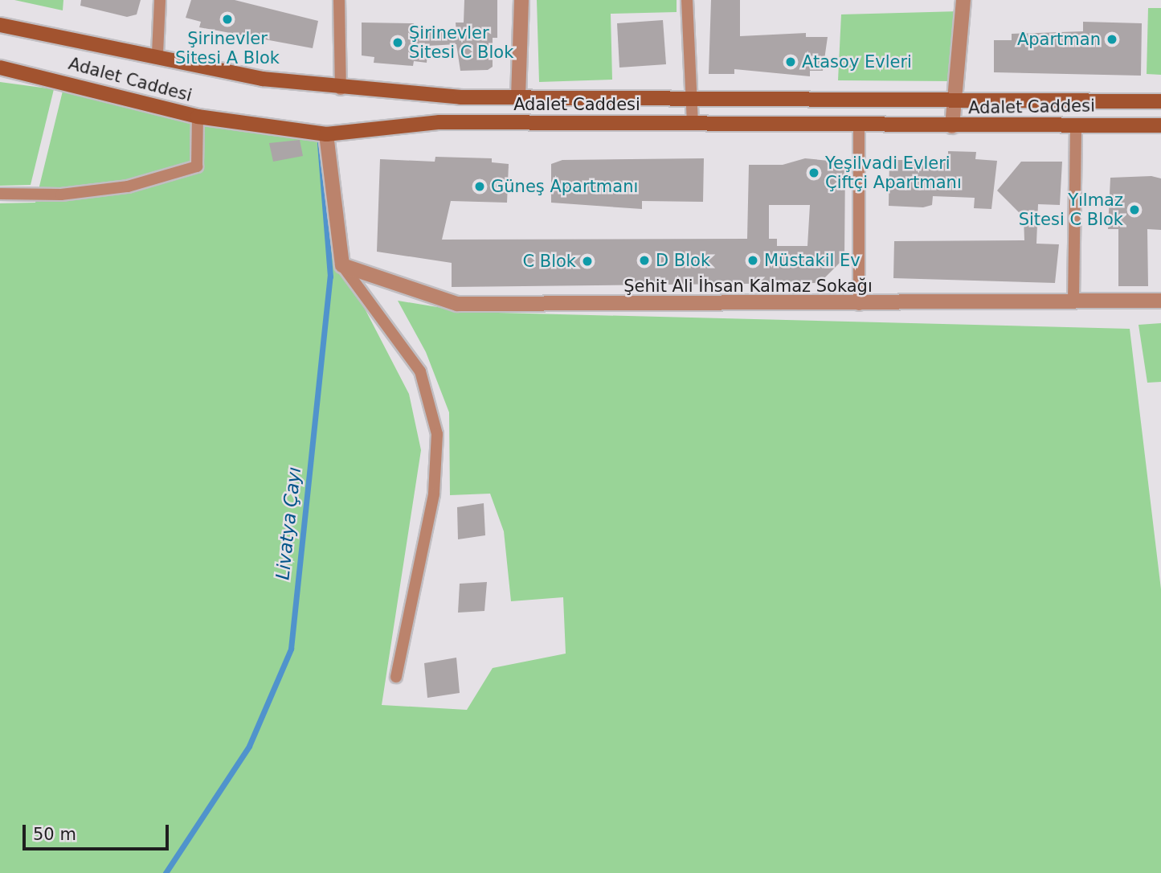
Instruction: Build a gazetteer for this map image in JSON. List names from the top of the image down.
{
  "streets": {
    "street": ["Adalet Caddesi", "Şehit Ali İhsan Kalmaz Sokağı"]
  },
  "water": ["Livatya Çayı"],
  "places": [
    "Şirinevler Sitesi A Blok",
    "Apartman",
    "Şirinevler Sitesi C Blok",
    "Atasoy Evleri",
    "Yeşilvadi Evleri Çiftçi Apartmanı",
    "Güneş Apartmanı",
    "Yılmaz Sitesi C Blok",
    "D Blok",
    "Müstakil Ev",
    "C Blok"
  ],
  "scale_bar": "50 m"
}
